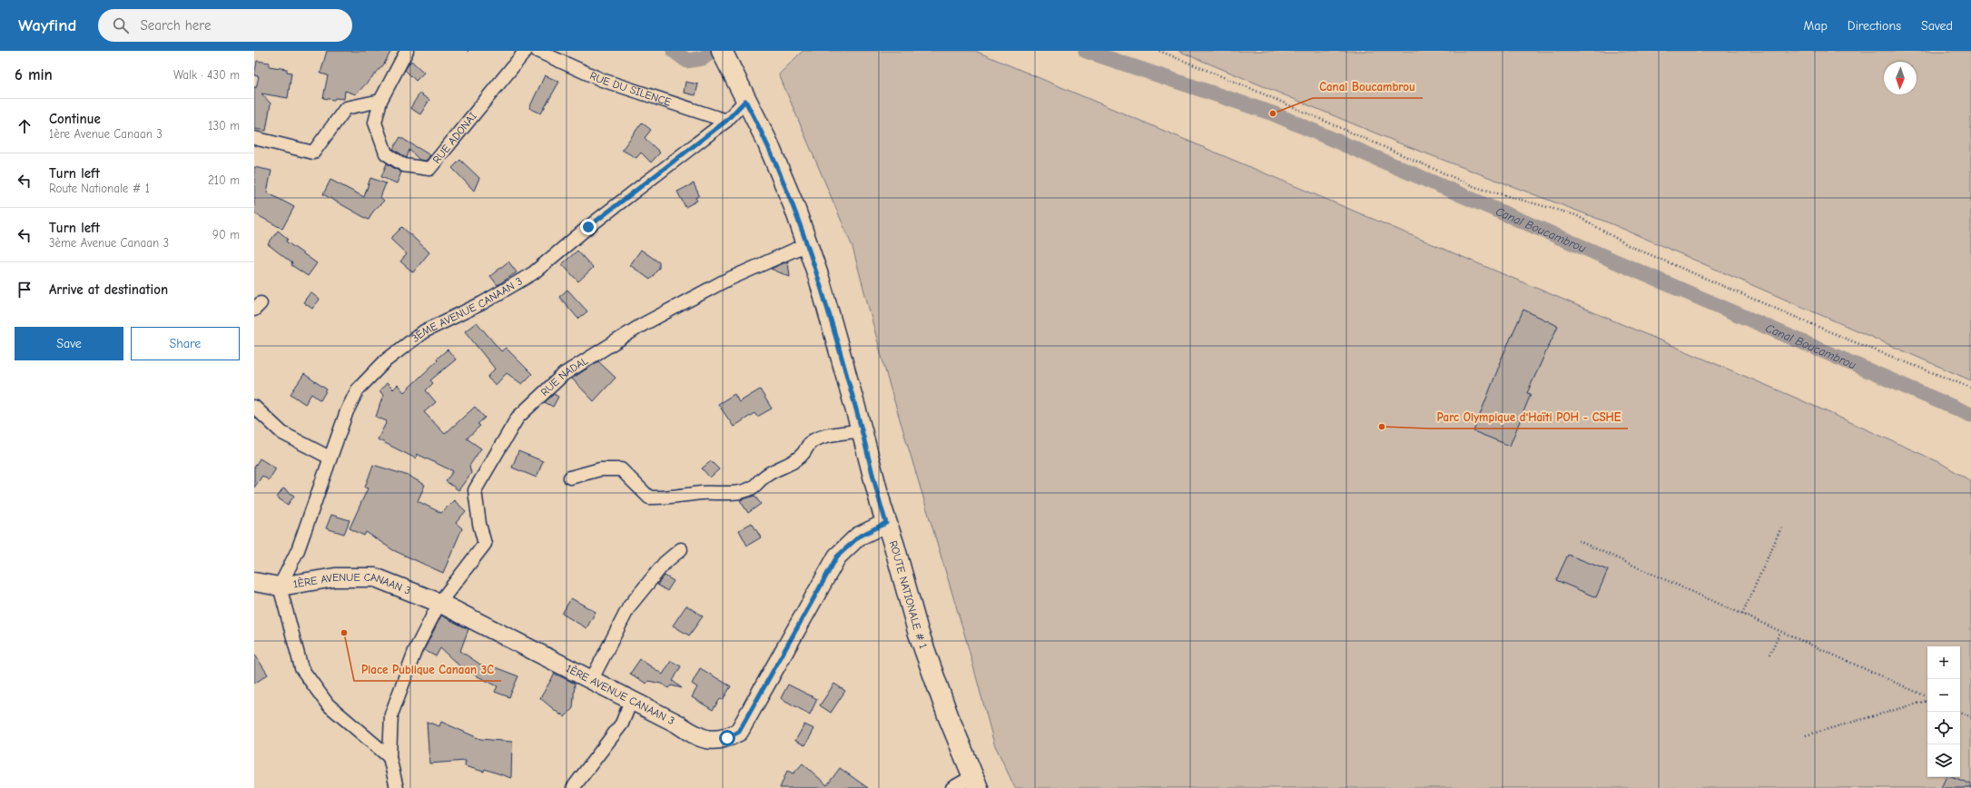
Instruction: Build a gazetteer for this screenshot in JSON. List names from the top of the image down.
{
  "streets": {
    "main road": ["1ÈRE AVENUE CANAAN 3", "ROUTE NATIONALE # 1"],
    "street": [
      "RUE DU SILENCE",
      "RUE ADONAI",
      "3ÈME AVENUE CANAAN 3",
      "RUE NADAL"
    ]
  },
  "crossings": [
    ["RUE DU SILENCE", "3ÈME AVENUE CANAAN 3"],
    ["3ÈME AVENUE CANAAN 3", "1ÈRE AVENUE CANAAN 3"],
    ["3ÈME AVENUE CANAAN 3", "ROUTE NATIONALE # 1"],
    ["RUE NADAL", "1ÈRE AVENUE CANAAN 3"],
    ["RUE NADAL", "ROUTE NATIONALE # 1"],
    ["1ÈRE AVENUE CANAAN 3", "ROUTE NATIONALE # 1"]
  ],
  "water": ["Canal Boucambrou"],
  "places": ["Canal Boucambrou", "Parc Olympique d'Haïti POH - CSHE", "Place Publique Canaan 3C"],
  "north": "bottom",
  "page": {
    "header": "Wayfind",
    "search": "Search here",
    "nav": ["Map", "Directions", "Saved"],
    "heading": ["6 min", "Walk · 430 m"],
    "list": [
      ["Continue", "1ère Avenue Canaan 3", "130 m"],
      ["Turn left", "Route Nationale # 1", "210 m"],
      ["Turn left", "3ème Avenue Canaan 3", "90 m"],
      "Arrive at destination"
    ],
    "buttons": ["Save", "Share"],
    "map_buttons": ["+", "−"]
  }
}
